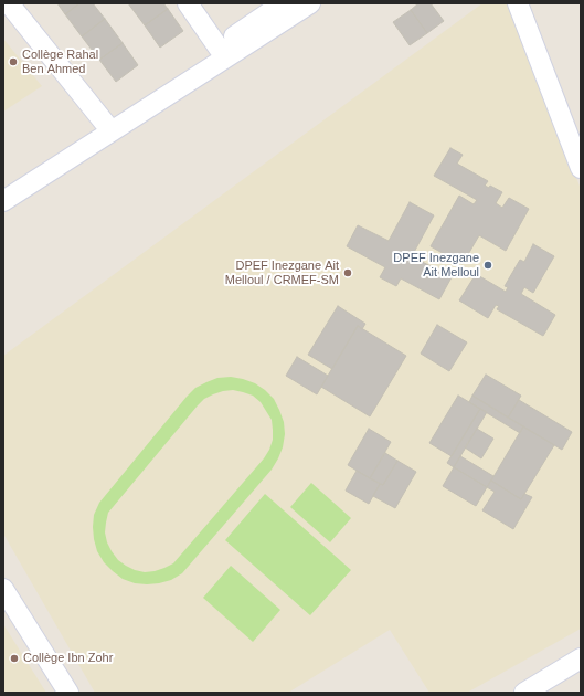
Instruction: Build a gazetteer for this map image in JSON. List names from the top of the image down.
{
  "places": [
    "Collège Rahal Ben Ahmed",
    "DPEF Inezgane Ait Melloul",
    "DPEF Inezgane Ait Melloul / CRMEF-SM",
    "Collège Ibn Zohr"
  ]
}
